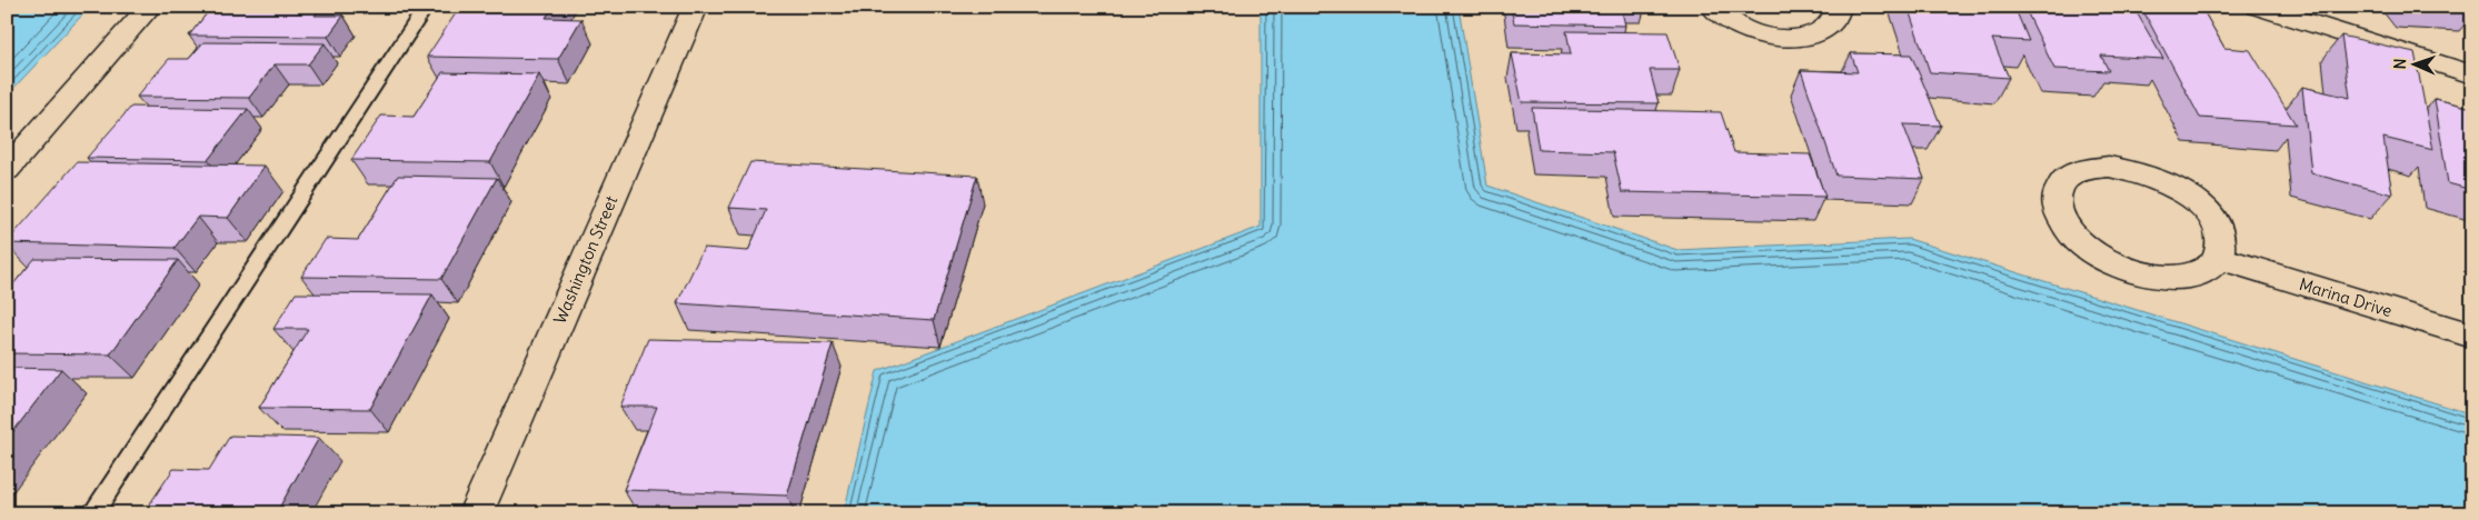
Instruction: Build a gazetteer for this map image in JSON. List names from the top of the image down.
{
  "streets": {
    "street": ["Washington Street", "Marina Drive"]
  },
  "north": "left"
}
